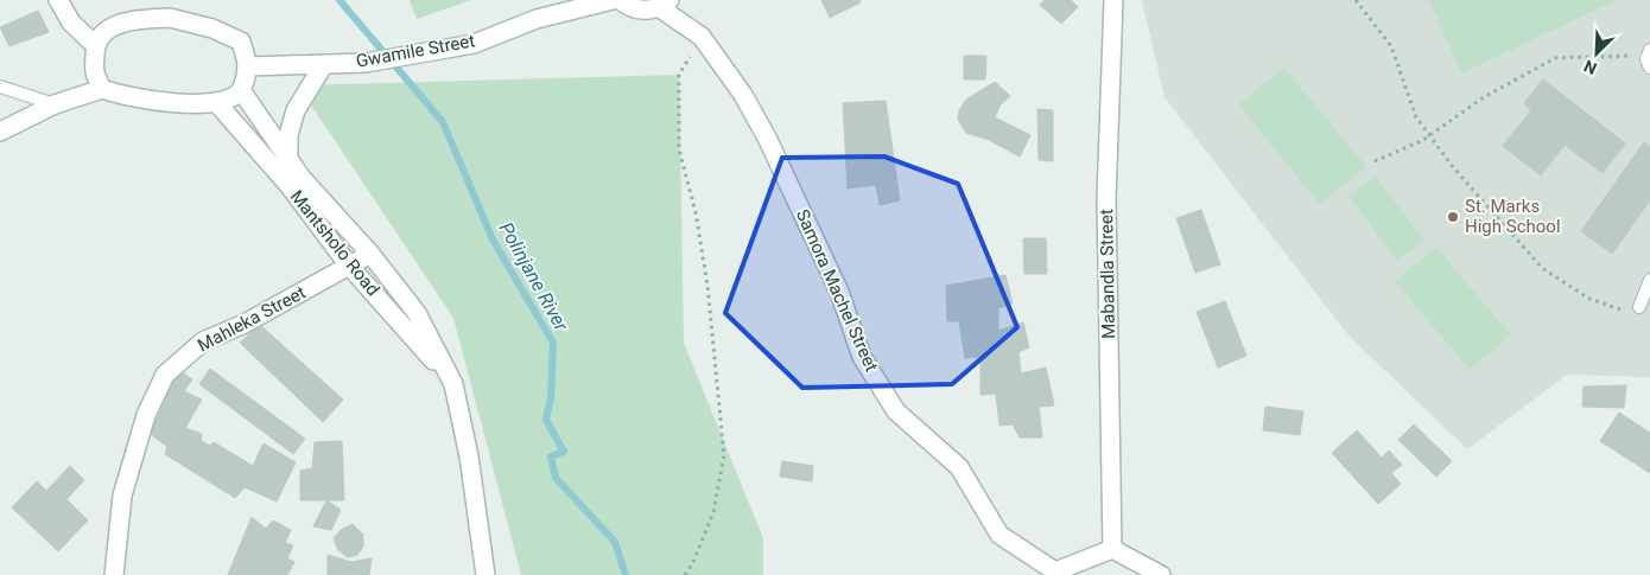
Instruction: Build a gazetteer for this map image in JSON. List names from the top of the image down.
{
  "streets": {
    "street": [
      "Gwamile Street",
      "Mantsholo Road",
      "Mabandla Street",
      "Samora Machel Street",
      "Mahleka Street"
    ]
  },
  "crossings": [
    ["Mantsholo Road", "Mahleka Street"],
    ["Mabandla Street", "Samora Machel Street"]
  ],
  "water": ["Polinjane River"],
  "places": ["St. Marks High School"],
  "north": "bottom left"
}
